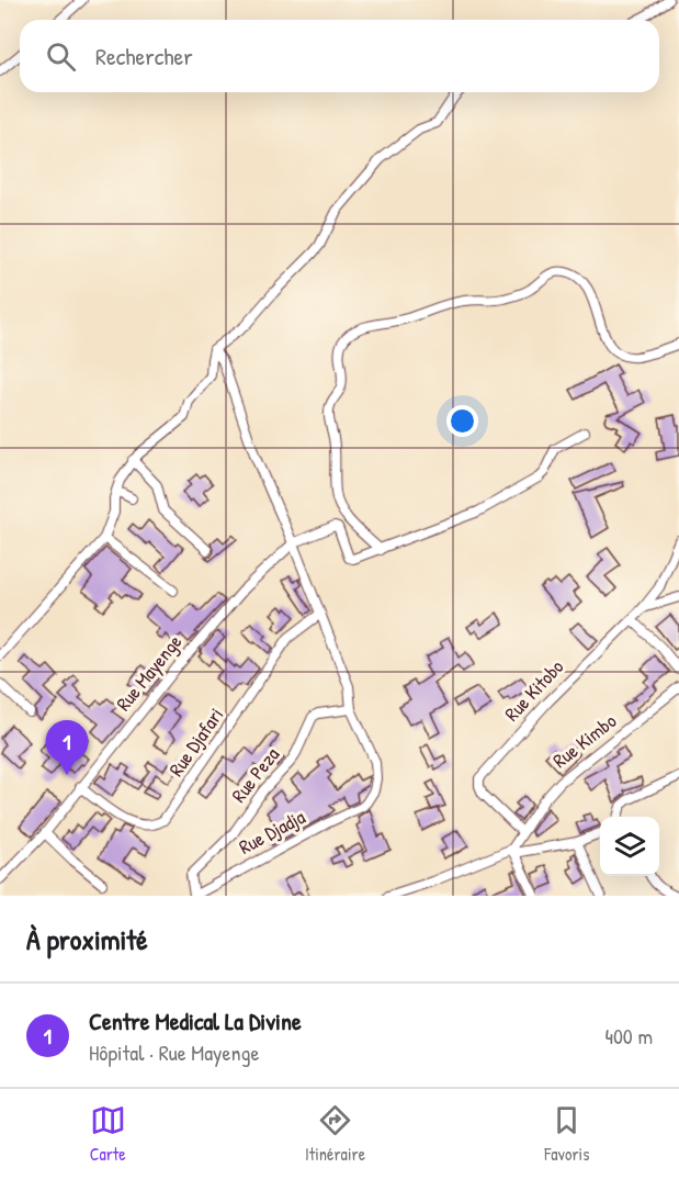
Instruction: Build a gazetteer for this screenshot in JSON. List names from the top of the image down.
{
  "streets": {
    "street": [
      "Rue Mayenge",
      "Rue Kitobo",
      "Rue Kimbo",
      "Rue Djafari",
      "Rue Peza",
      "Rue Djadja"
    ]
  },
  "crossings": [
    ["Rue Mayenge", "Rue Djafari"],
    ["Rue Kitobo", "Rue Kimbo"],
    ["Rue Peza", "Rue Djadja"]
  ],
  "page": {
    "search": "Rechercher",
    "pins": "1",
    "heading": "À proximité",
    "list": [
      {
        "mark": "1",
        "name": "Centre Medical La Divine",
        "note": "Hôpital · Rue Mayenge",
        "value": "400 m"
      }
    ],
    "nav": ["Carte", "Itinéraire", "Favoris"]
  }
}
